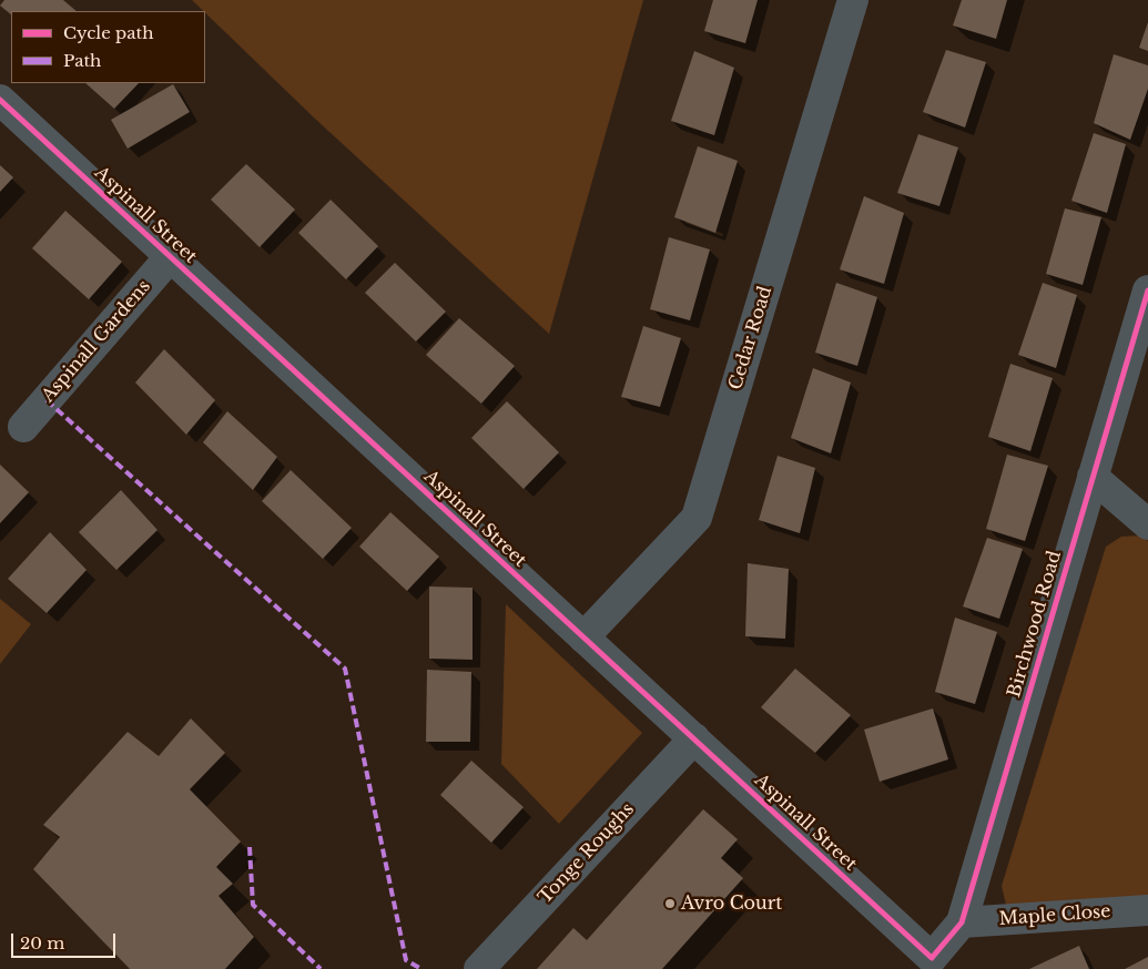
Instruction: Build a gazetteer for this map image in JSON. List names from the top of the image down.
{
  "streets": {
    "street": [
      "Aspinall Street",
      "Cedar Road",
      "Aspinall Gardens",
      "Birchwood Road",
      "Tonge Roughs",
      "Maple Close"
    ]
  },
  "crossings": [
    ["Aspinall Street", "Cedar Road"],
    ["Aspinall Street", "Aspinall Gardens"],
    ["Aspinall Street", "Birchwood Road"],
    ["Aspinall Street", "Tonge Roughs"],
    ["Birchwood Road", "Maple Close"]
  ],
  "places": ["Avro Court"],
  "legend": ["Cycle path", "Path"],
  "scale_bar": "20 m"
}
